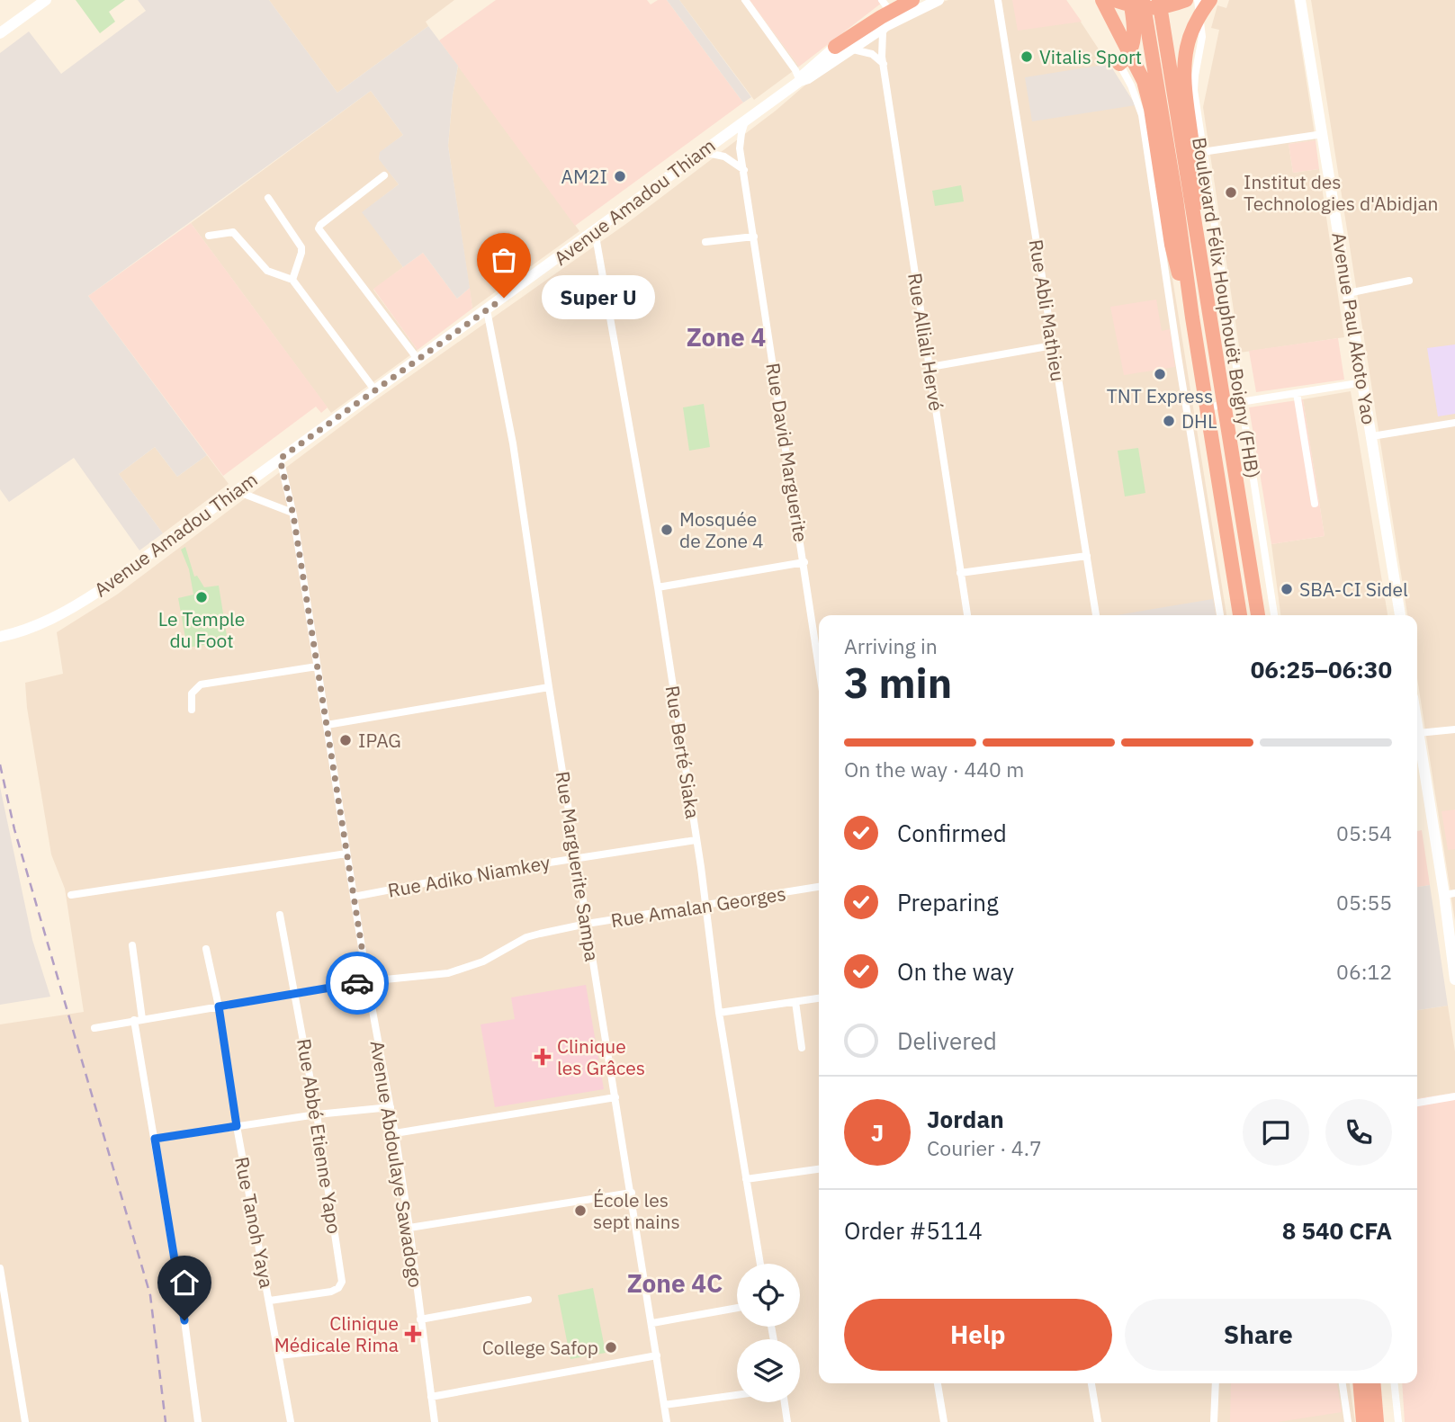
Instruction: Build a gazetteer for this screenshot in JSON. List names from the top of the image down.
{
  "streets": {
    "highway": ["Boulevard Félix Houphouët Boigny (FHB)"],
    "main road": ["Avenue Amadou Thiam", "Avenue Paul Akoto Yao"],
    "street": [
      "Rue Abli Mathieu",
      "Rue Alliali Hervé",
      "Rue David Marguerite",
      "Rue Berté Siaka",
      "Rue Marguerite Sampa",
      "Rue Adiko Niamkey",
      "Rue Amalan Georges",
      "Rue Abbé Etienne Yapo",
      "Avenue Abdoulaye Sawadogo",
      "Rue Tanoh Yaya"
    ]
  },
  "crossings": [
    ["Avenue Amadou Thiam", "Rue Alliali Hervé"],
    ["Avenue Amadou Thiam", "Rue David Marguerite"],
    ["Avenue Amadou Thiam", "Rue Berté Siaka"],
    ["Avenue Amadou Thiam", "Rue Marguerite Sampa"],
    ["Avenue Amadou Thiam", "Avenue Abdoulaye Sawadogo"],
    ["Rue Berté Siaka", "Rue Adiko Niamkey"],
    ["Rue Berté Siaka", "Rue Amalan Georges"],
    ["Rue Marguerite Sampa", "Rue Adiko Niamkey"],
    ["Rue Marguerite Sampa", "Rue Amalan Georges"],
    ["Rue Adiko Niamkey", "Avenue Abdoulaye Sawadogo"],
    ["Rue Amalan Georges", "Rue Abbé Etienne Yapo"],
    ["Rue Amalan Georges", "Avenue Abdoulaye Sawadogo"],
    ["Rue Amalan Georges", "Rue Tanoh Yaya"],
    ["Rue Abbé Etienne Yapo", "Rue Tanoh Yaya"]
  ],
  "districts": ["Zone 4", "Zone 4C"],
  "places": {
    "other": [
      "Vitalis Sport",
      "AM2I",
      "Institut des Technologies d'Abidjan",
      "Super U",
      "TNT Express",
      "DHL",
      "Mosquée de Zone 4",
      "SBA-CI Sidel",
      "Le Temple du Foot",
      "IPAG",
      "École les sept nains",
      "College Safop"
    ],
    "health": ["Clinique les Grâces", "Clinique Médicale Rima"]
  },
  "page": {
    "bubble": "Super U",
    "heading": ["3 min", "Arriving in", "06:25–06:30"],
    "panel": [
      "Jordan",
      "Courier · 4.7",
      "Order #5114",
      "8 540 CFA"
    ],
    "bar": "On the way · 440 m",
    "list": [
      ["Confirmed", "05:54"],
      ["Preparing", "05:55"],
      ["On the way", "06:12"],
      "Delivered"
    ],
    "round": "J",
    "buttons": ["Help", "Share"]
  }
}
